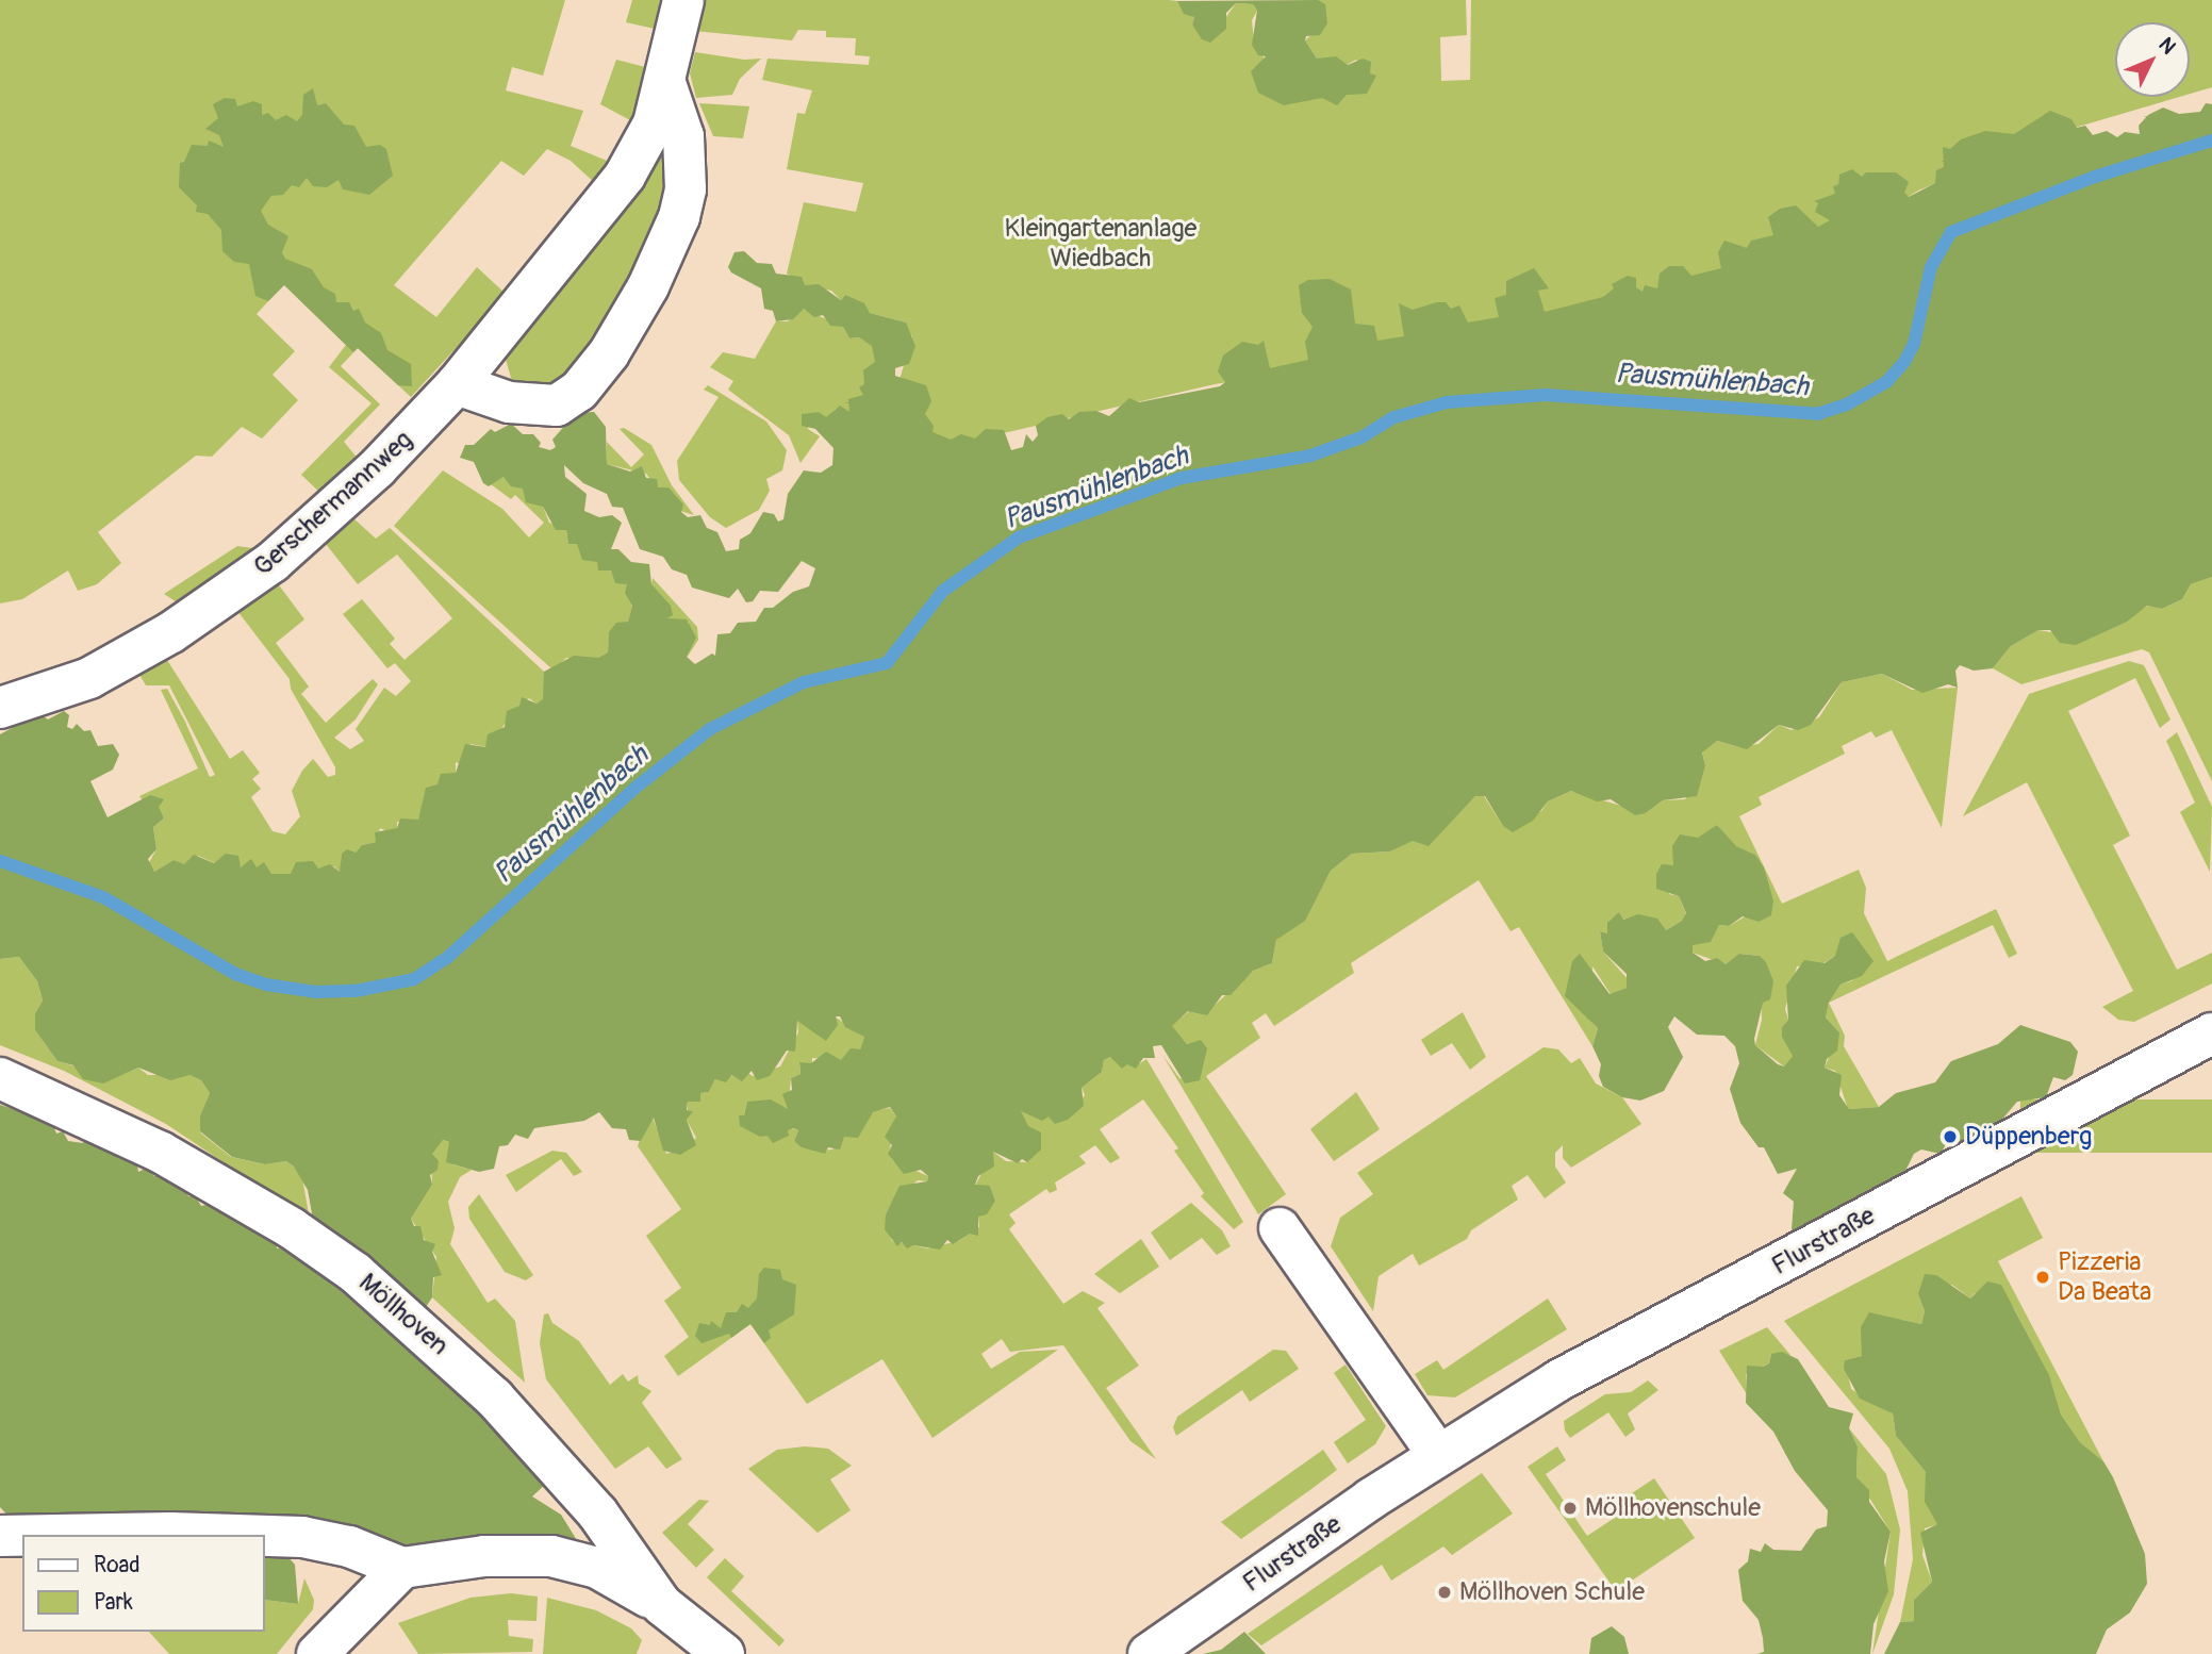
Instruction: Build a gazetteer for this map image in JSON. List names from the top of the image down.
{
  "streets": {
    "street": ["Gerschermannweg", "Flurstraße", "Möllhoven"]
  },
  "water": ["Pausmühlenbach"],
  "parks": ["Kleingartenanlage Wiedbach"],
  "places": [
    "Düppenberg",
    "Pizzeria Da Beata",
    "Möllhovenschule",
    "Möllhoven Schule"
  ],
  "legend": ["Road", "Park"],
  "north": "top right"
}
